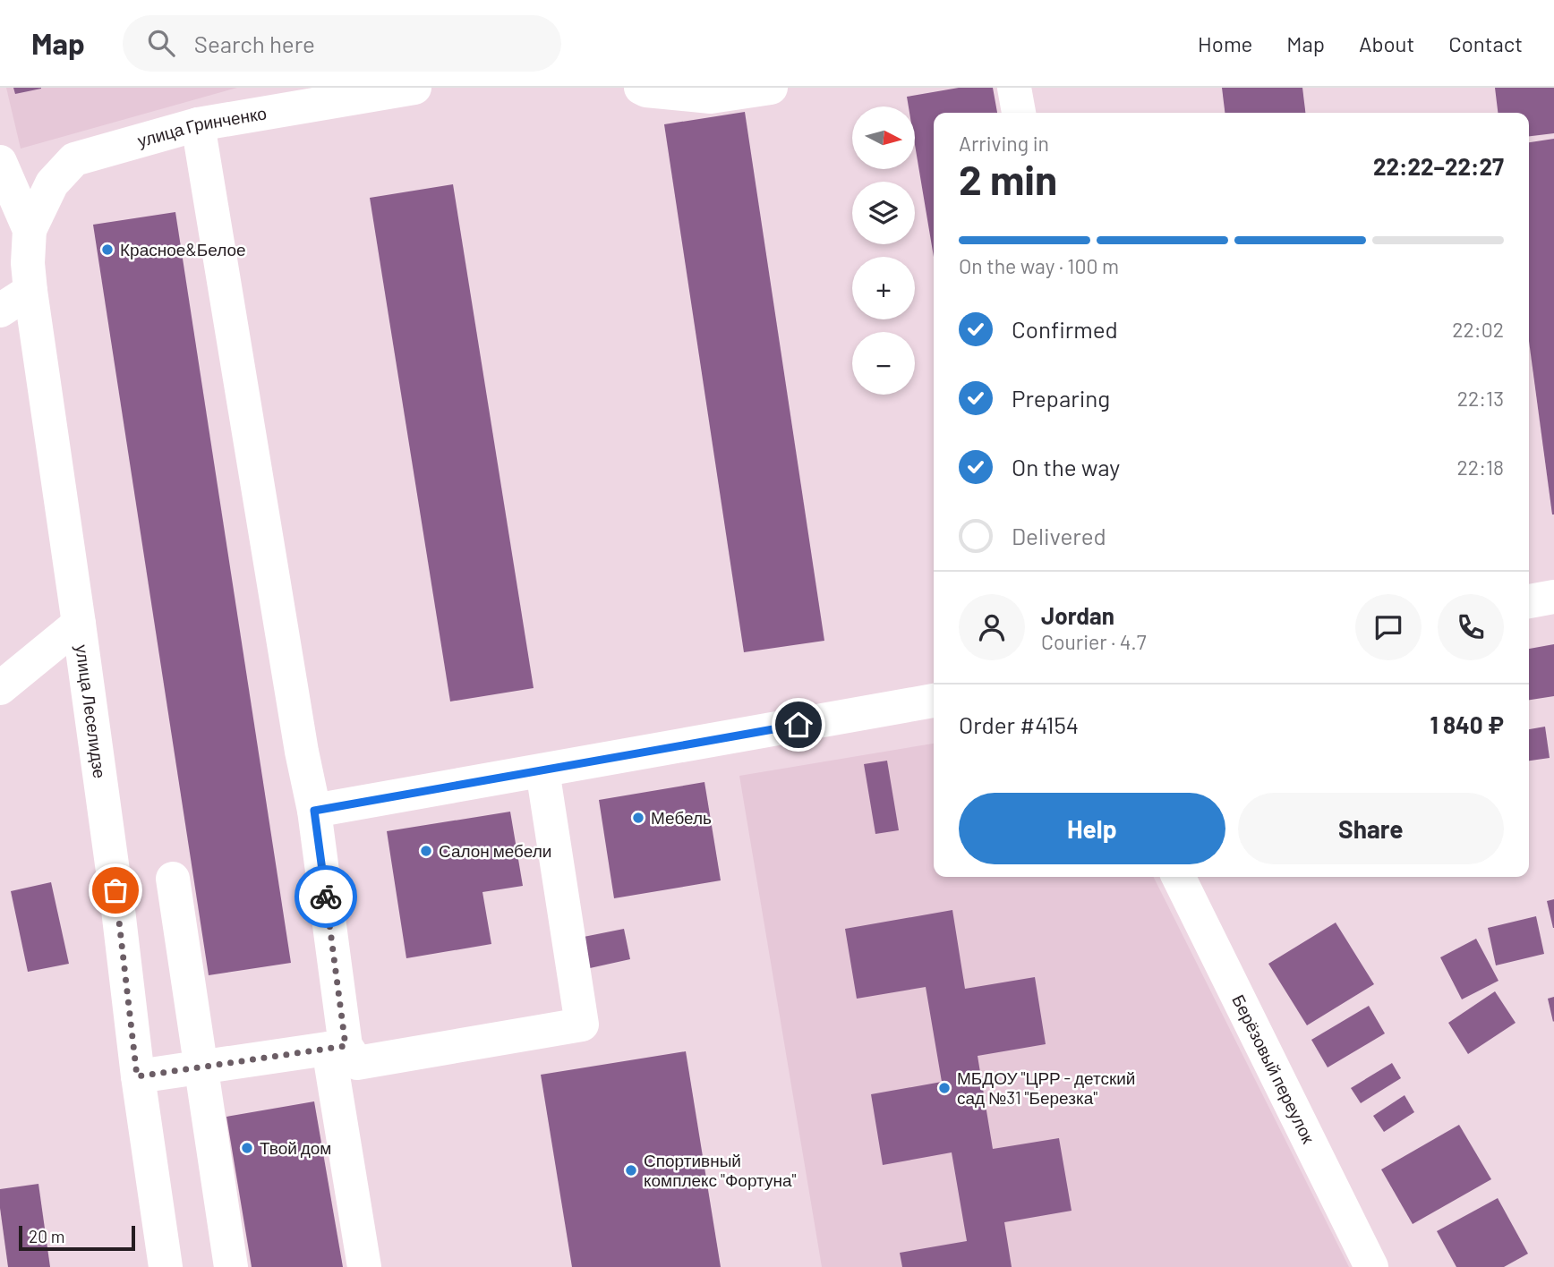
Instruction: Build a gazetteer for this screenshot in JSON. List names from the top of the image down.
{
  "streets": {
    "street": ["улица Гринченко", "улица Леселидзе", "Берёзовый переулок"]
  },
  "crossings": [
    ["улица Гринченко", "улица Леселидзе"]
  ],
  "places": [
    "Красное&Белое",
    "Мебель",
    "Салон мебели",
    "МБДОУ \"ЦРР - детский сад №31 \"Березка\"",
    "Твой дом",
    "Спортивный комплекс \"Фортуна\""
  ],
  "scale_bar": "20 m",
  "north": "right",
  "page": {
    "header": "Map",
    "search": "Search here",
    "nav": [
      "Home",
      "Map",
      "About",
      "Contact"
    ],
    "map_buttons": ["+", "−"],
    "heading": ["2 min", "Arriving in", "22:22–22:27"],
    "panel": [
      "Jordan",
      "Courier · 4.7",
      "Order #4154",
      "1 840 ₽"
    ],
    "bar": "On the way · 100 m",
    "list": [
      ["Confirmed", "22:02"],
      ["Preparing", "22:13"],
      ["On the way", "22:18"],
      "Delivered"
    ],
    "buttons": ["Help", "Share"],
    "scale": "20 m"
  }
}
